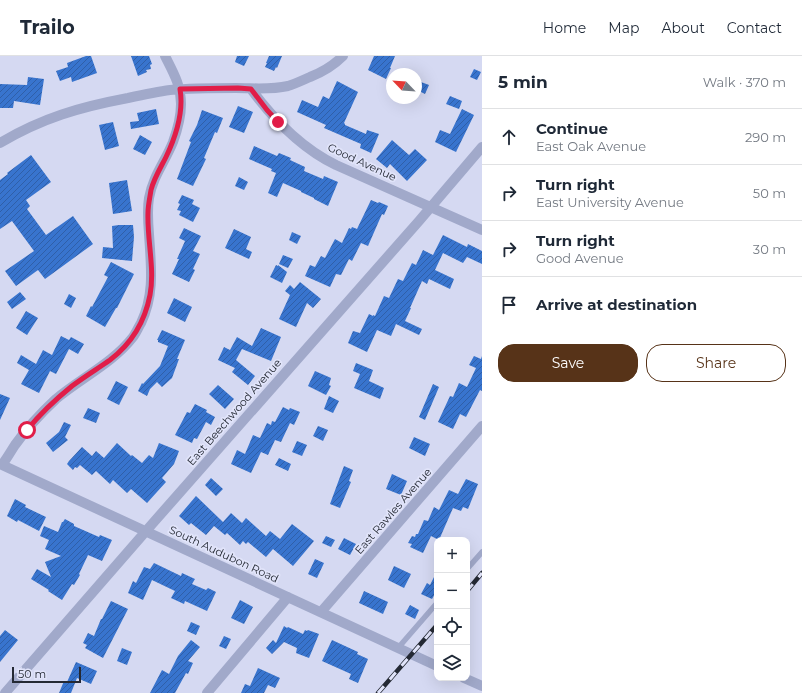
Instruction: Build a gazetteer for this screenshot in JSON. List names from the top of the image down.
{
  "streets": {
    "street": [
      "Good Avenue",
      "East Beechwood Avenue",
      "East Rawles Avenue",
      "South Audubon Road"
    ]
  },
  "crossings": [
    ["Good Avenue", "East Beechwood Avenue"],
    ["East Beechwood Avenue", "South Audubon Road"],
    ["East Rawles Avenue", "South Audubon Road"]
  ],
  "scale_bar": "50 m",
  "north": "top left",
  "page": {
    "header": "Trailo",
    "nav": [
      "Home",
      "Map",
      "About",
      "Contact"
    ],
    "heading": ["5 min", "Walk · 370 m"],
    "list": [
      ["Continue", "East Oak Avenue", "290 m"],
      ["Turn right", "East University Avenue", "50 m"],
      ["Turn right", "Good Avenue", "30 m"],
      "Arrive at destination"
    ],
    "buttons": ["Save", "Share"],
    "map_buttons": ["+", "−"],
    "scale": "50 m"
  }
}
